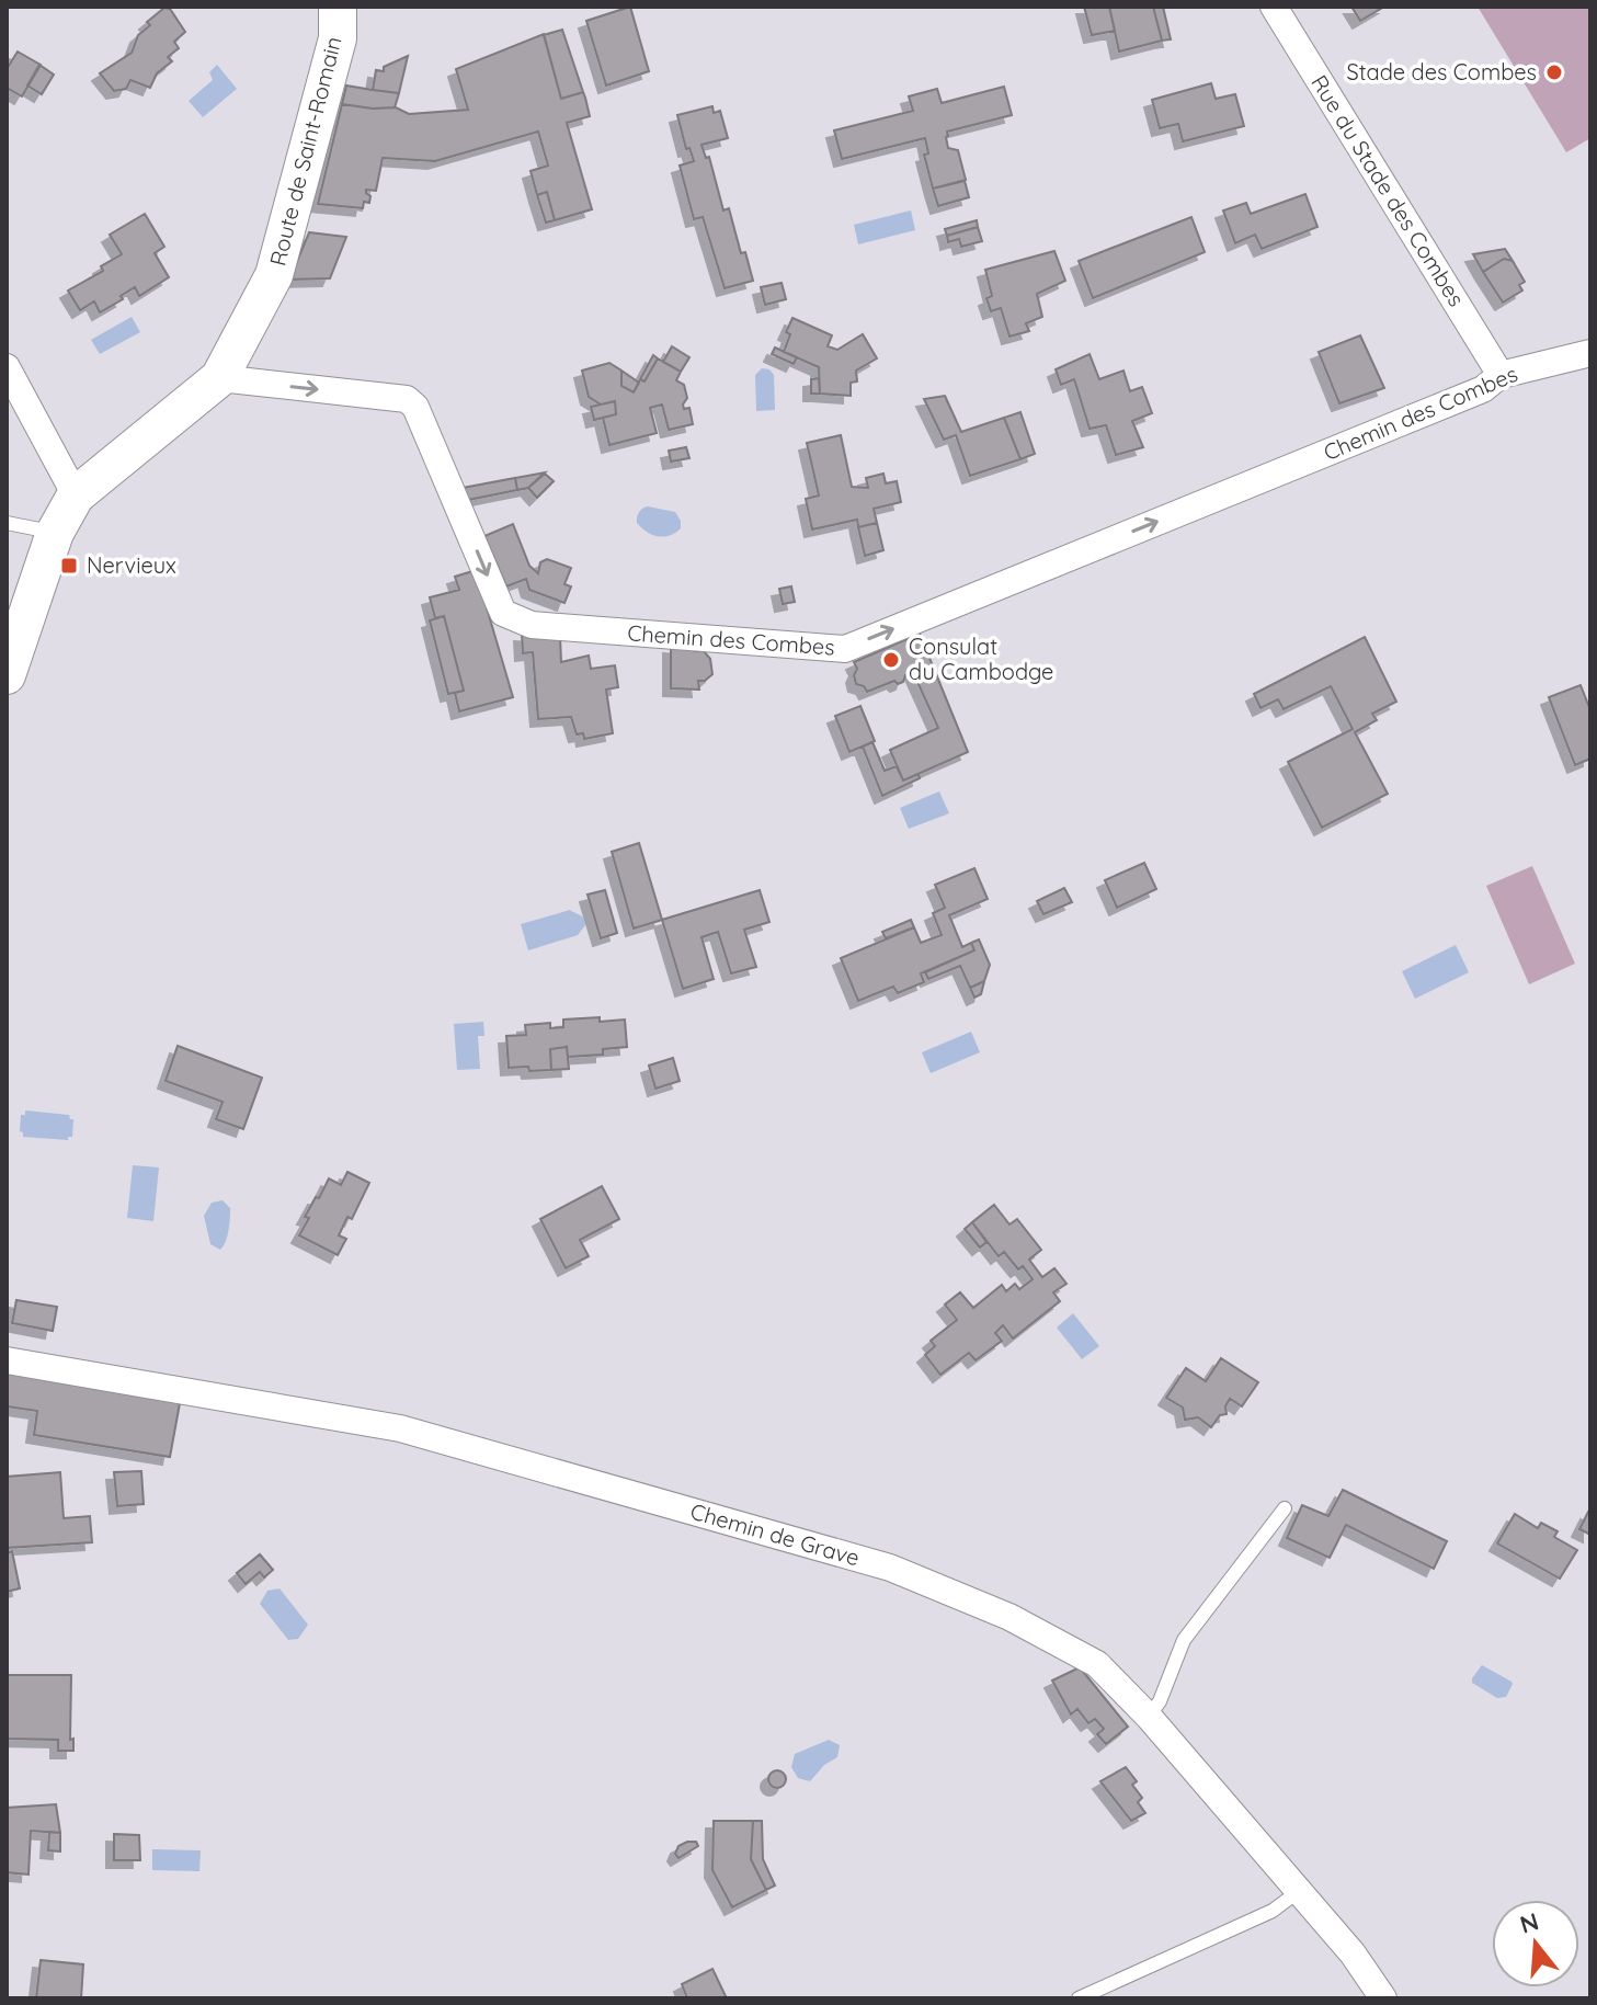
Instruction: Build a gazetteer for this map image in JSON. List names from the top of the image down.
{
  "streets": {
    "main road": ["Route de Saint-Romain"],
    "street": ["Rue du Stade des Combes", "Chemin des Combes", "Chemin de Grave"]
  },
  "crossings": [
    ["Route de Saint-Romain", "Chemin des Combes"],
    ["Rue du Stade des Combes", "Chemin des Combes"]
  ],
  "one_way": ["Chemin des Combes"],
  "places": {
    "other": ["Stade des Combes", "Consulat du Cambodge"],
    "transit": ["Nervieux"]
  },
  "north": "top"
}
